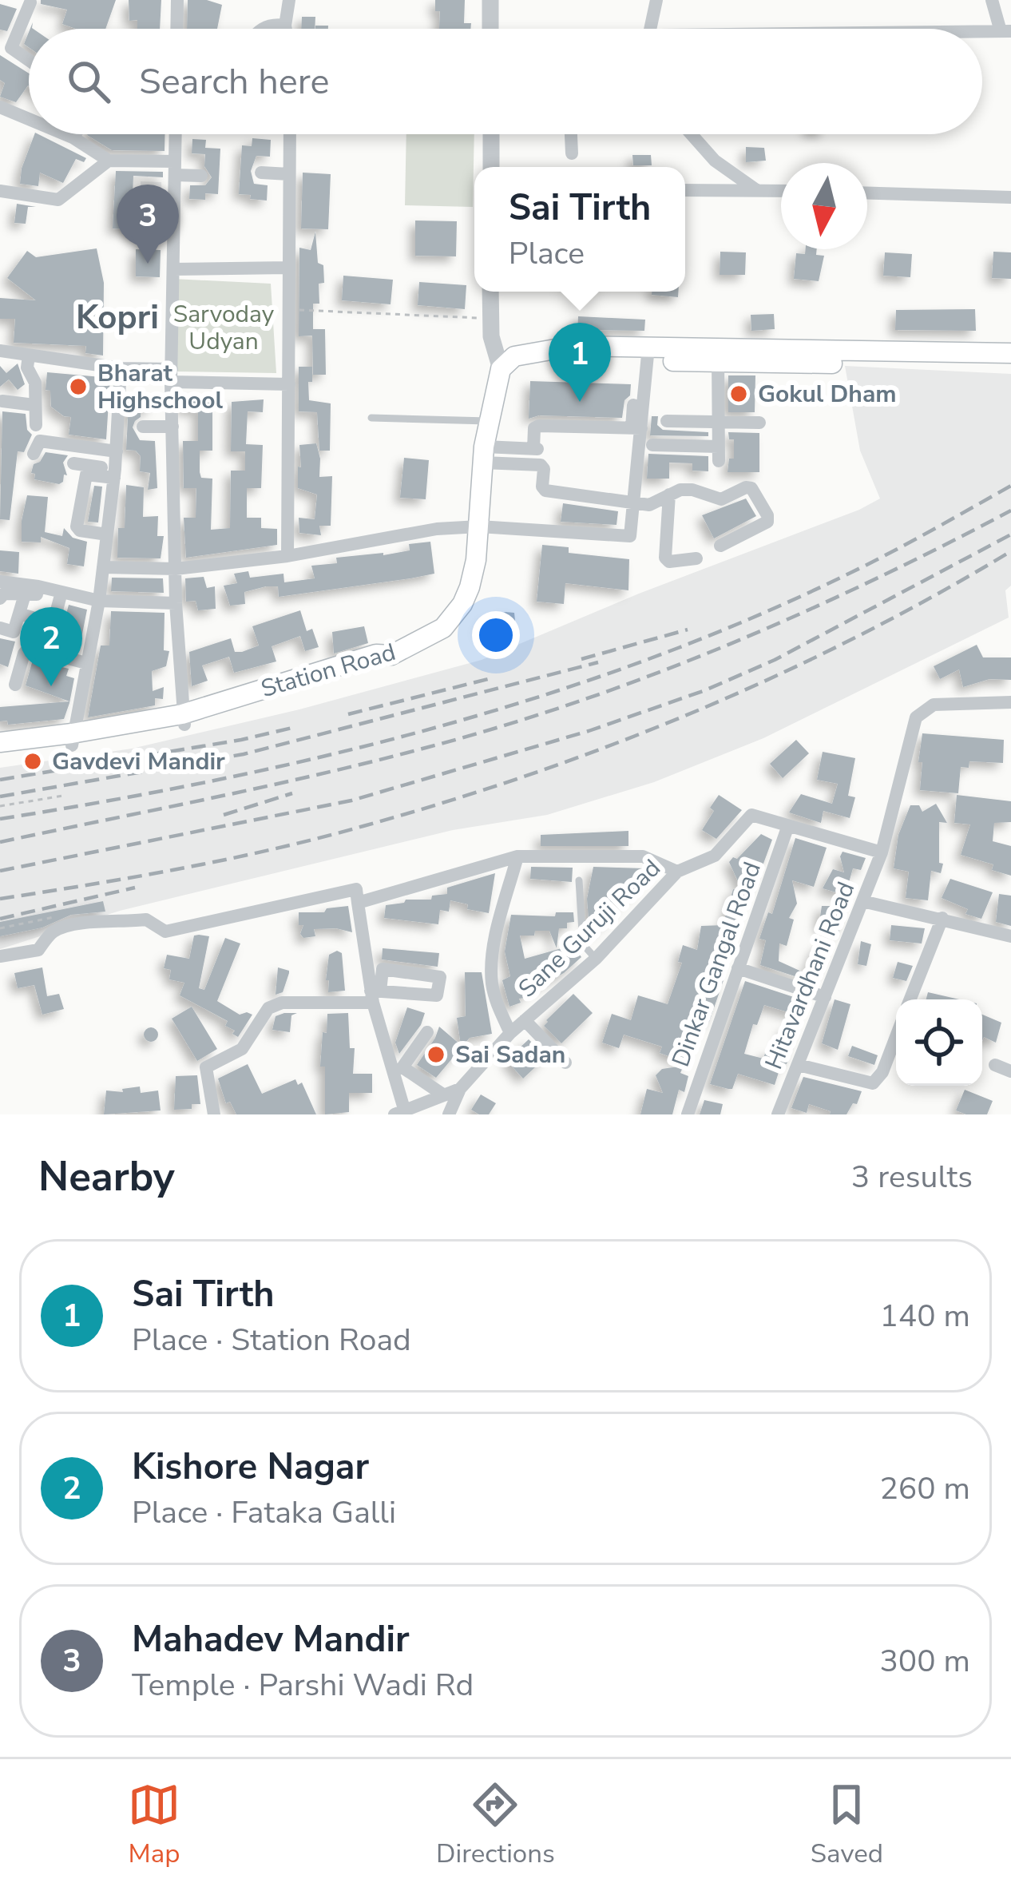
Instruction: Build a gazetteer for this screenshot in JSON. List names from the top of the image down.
{
  "streets": {
    "main road": ["Station Road"],
    "street": ["Sane Guruji Road", "Dinkar Gangal Road", "Hitavardhani Road"]
  },
  "crossings": [
    ["Sane Guruji Road", "Dinkar Gangal Road"],
    ["Sane Guruji Road", "Hitavardhani Road"]
  ],
  "districts": ["Kopri"],
  "parks": ["Sarvoday Udyan"],
  "places": [
    "Bharat Highschool",
    "Gokul Dham",
    "Gavdevi Mandir",
    "Sai Sadan"
  ],
  "north": "bottom",
  "page": {
    "search": "Search here",
    "popup": ["Sai Tirth", "Place"],
    "pins": ["3", "1", "2"],
    "heading": ["Nearby", "3 results"],
    "list": [
      {
        "mark": "1",
        "name": "Sai Tirth",
        "note": "Place · Station Road",
        "value": "140 m"
      },
      {
        "mark": "2",
        "name": "Kishore Nagar",
        "note": "Place · Fataka Galli",
        "value": "260 m"
      },
      {
        "mark": "3",
        "name": "Mahadev Mandir",
        "note": "Temple · Parshi Wadi Rd",
        "value": "300 m"
      }
    ],
    "nav": ["Map", "Directions", "Saved"]
  }
}
